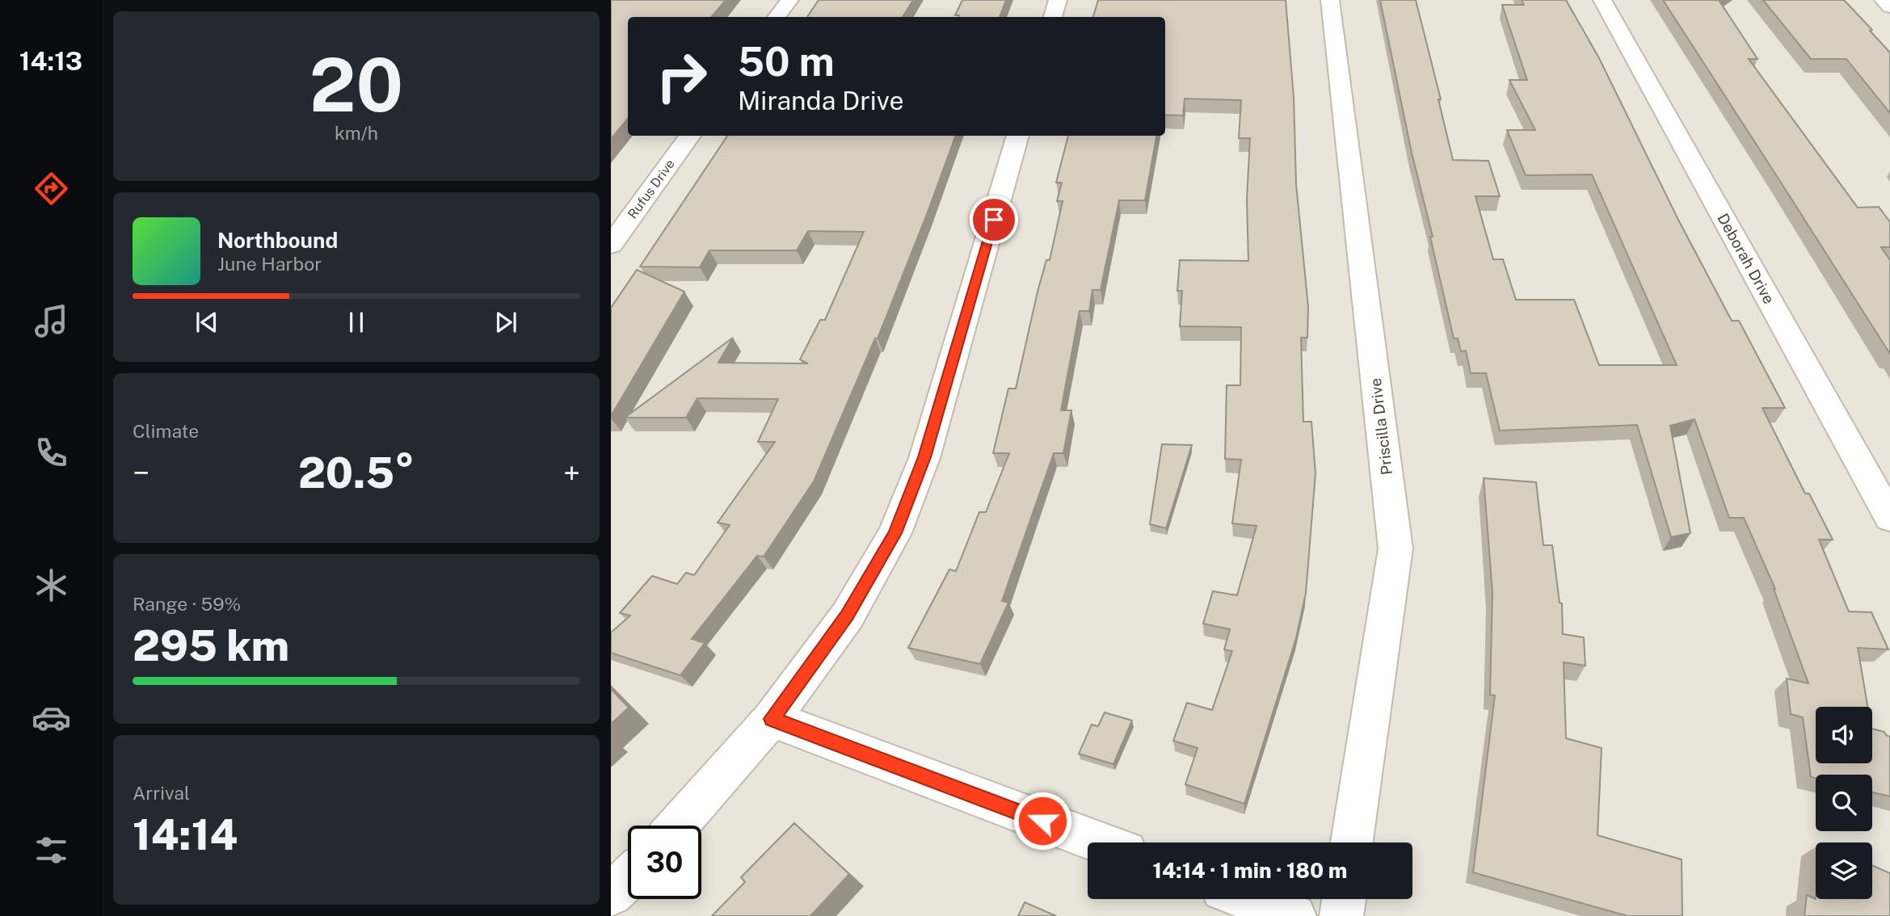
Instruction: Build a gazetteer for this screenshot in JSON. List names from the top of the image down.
{
  "streets": {
    "street": ["Rufus Drive", "Deborah Drive", "Priscilla Drive"]
  },
  "page": {
    "tabs": "14:13",
    "tile": [
      ["20", "km/h"],
      "Climate",
      ["Range · 59%", "295 km"],
      ["Arrival", "14:14"]
    ],
    "turn": ["50 m", "Miranda Drive"],
    "song": ["Northbound", "June Harbor"],
    "heat": ["−", "20.5°", "+"],
    "limit": "30",
    "trip": "14:14 · 1 min · 180 m"
  }
}
